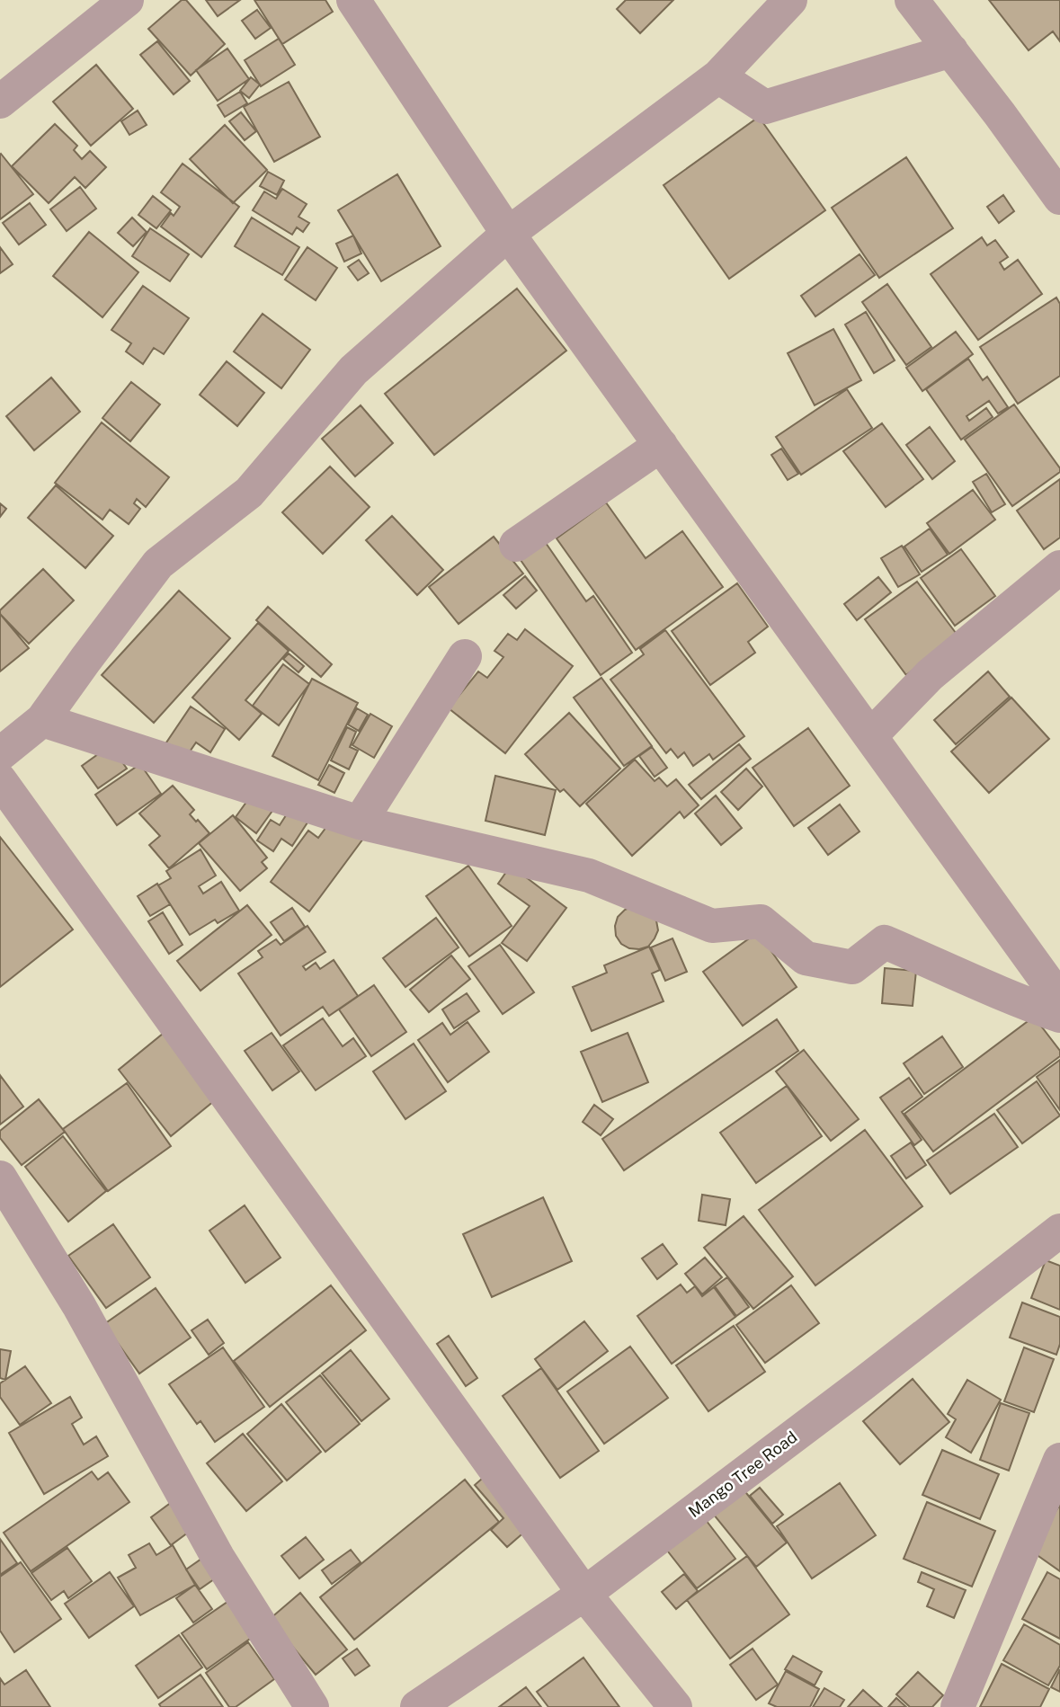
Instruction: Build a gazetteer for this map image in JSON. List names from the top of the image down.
{
  "streets": {
    "street": ["Mango Tree Road"]
  }
}
